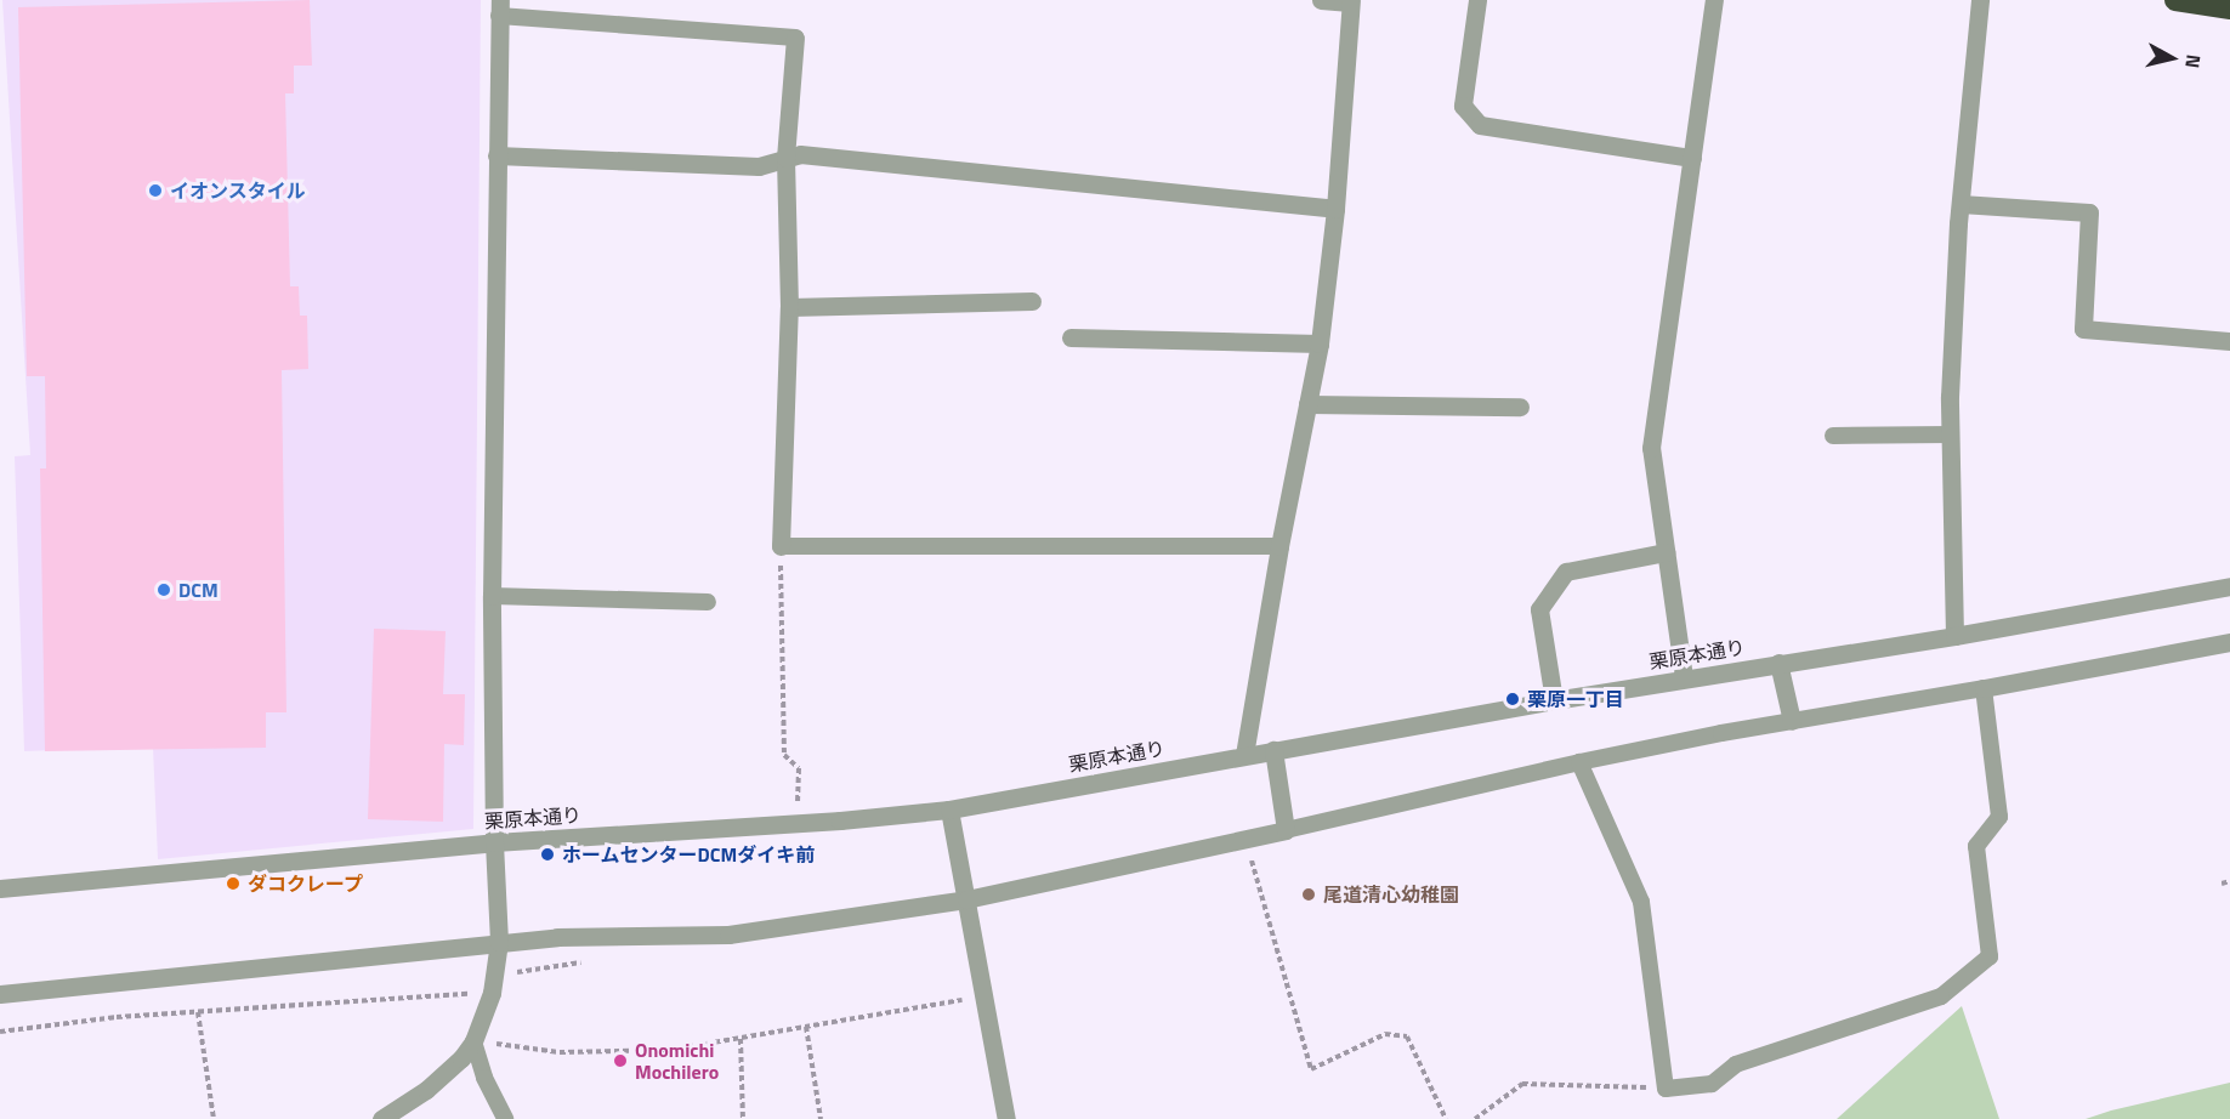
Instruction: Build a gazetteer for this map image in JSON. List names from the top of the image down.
{
  "streets": {
    "street": ["栗原本通り"]
  },
  "places": [
    "イオンスタイル",
    "DCM",
    "栗原一丁目",
    "ホームセンターDCMダイキ前",
    "ダコクレープ",
    "尾道清心幼稚園",
    "Onomichi Mochilero"
  ],
  "north": "right"
}
